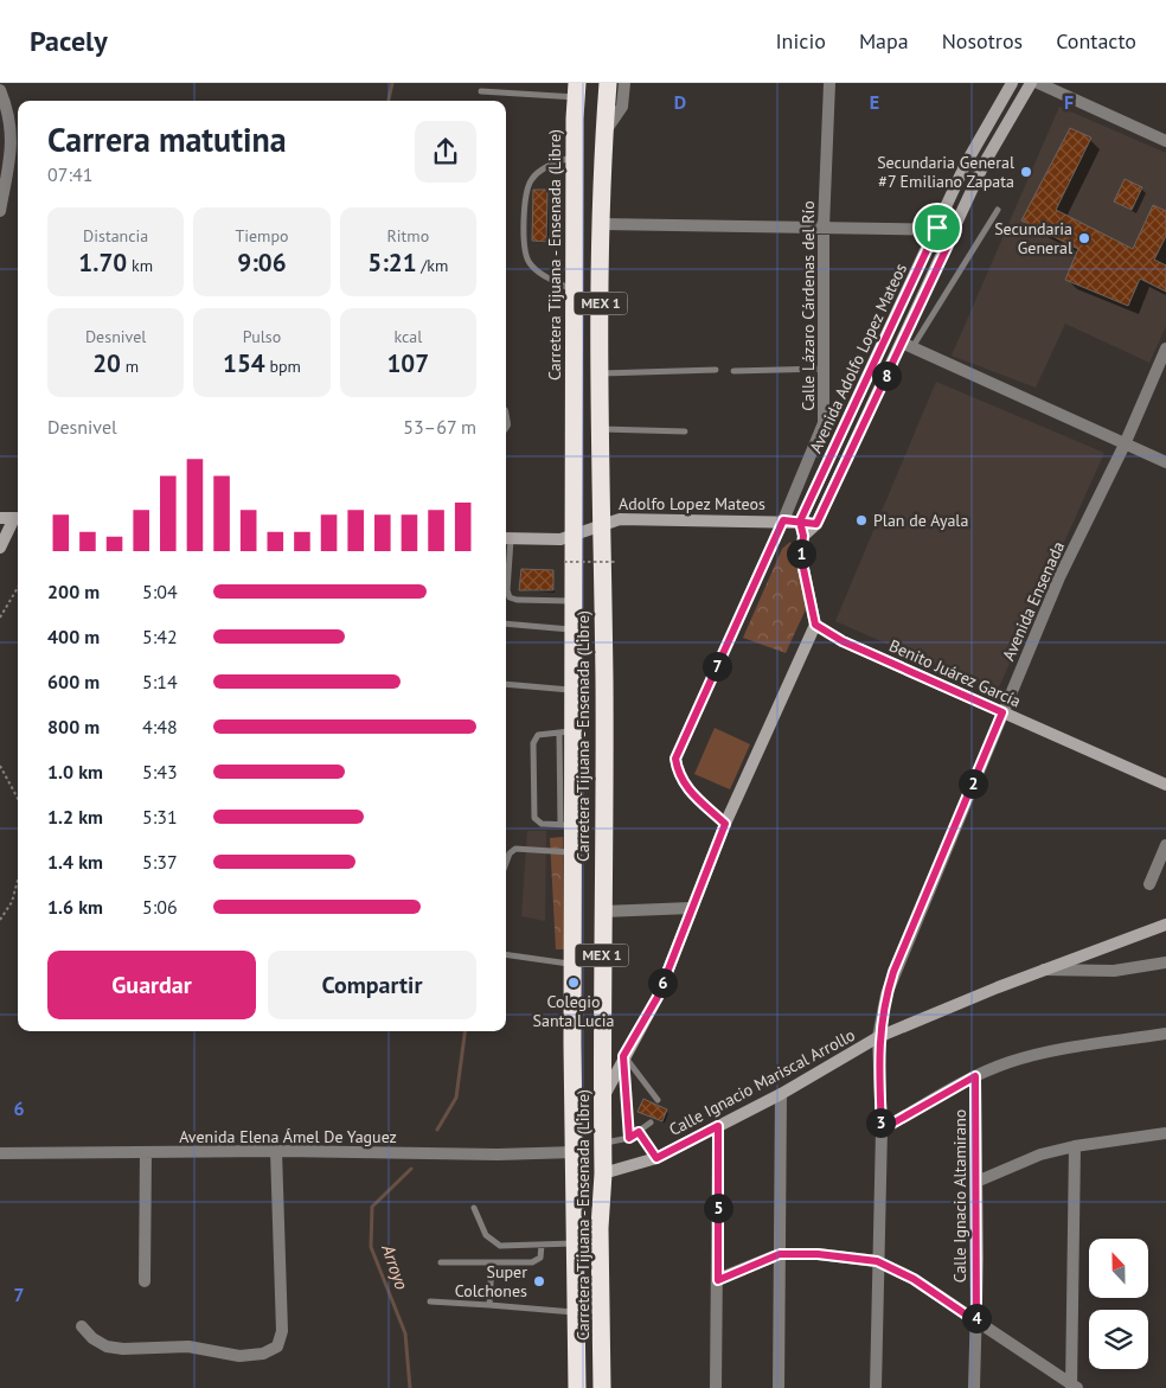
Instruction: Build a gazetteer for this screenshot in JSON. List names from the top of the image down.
{
  "streets": {
    "highway": ["Carretera Tijuana - Ensenada (Libre)", "MEX 1"],
    "street": [
      "Calle Lázaro Cárdenas del Río",
      "Avenida Adolfo Lopez Mateos",
      "Adolfo Lopez Mateos",
      "Avenida Ensenada",
      "Benito Juárez García",
      "Calle Ignacio Mariscal Arrollo",
      "Avenida Elena Ámel De Yaguez",
      "Calle Ignacio Altamirano"
    ]
  },
  "crossings": [
    ["Carretera Tijuana - Ensenada (Libre)", "Adolfo Lopez Mateos"],
    ["Carretera Tijuana - Ensenada (Libre)", "Calle Ignacio Mariscal Arrollo"],
    ["Carretera Tijuana - Ensenada (Libre)", "Avenida Elena Ámel De Yaguez"],
    ["Calle Lázaro Cárdenas del Río", "Adolfo Lopez Mateos"],
    ["Avenida Adolfo Lopez Mateos", "Adolfo Lopez Mateos"],
    ["Avenida Ensenada", "Benito Juárez García"],
    ["Avenida Ensenada", "Calle Ignacio Mariscal Arrollo"]
  ],
  "water": ["Arroyo"],
  "places": [
    "Secundaria General #7 Emiliano Zapata",
    "Secundaria General",
    "Plan de Ayala",
    "Colegio Santa Lucia",
    "Super Colchones"
  ],
  "north": "top",
  "page": {
    "header": "Pacely",
    "nav": [
      "Inicio",
      "Mapa",
      "Nosotros",
      "Contacto"
    ],
    "heading": ["Carrera matutina", "07:41"],
    "stats": [
      ["Distancia", "1.70 km"],
      ["Tiempo", "9:06"],
      ["Ritmo", "5:21 /km"],
      ["Desnivel", "20 m"],
      ["Pulso", "154 bpm"],
      ["kcal", "107"]
    ],
    "pins": [
      "8",
      "1",
      "7",
      "2",
      "6",
      "3",
      "5",
      "4"
    ],
    "chart": ["Desnivel", "53–67 m"],
    "list": [
      {
        "name": "200 m",
        "note": "5:04"
      },
      {
        "name": "400 m",
        "note": "5:42"
      },
      {
        "name": "600 m",
        "note": "5:14"
      },
      {
        "name": "800 m",
        "note": "4:48"
      },
      {
        "name": "1.0 km",
        "note": "5:43"
      },
      {
        "name": "1.2 km",
        "note": "5:31"
      },
      {
        "name": "1.4 km",
        "note": "5:37"
      },
      {
        "name": "1.6 km",
        "note": "5:06"
      }
    ],
    "buttons": ["Guardar", "Compartir"]
  },
  "grid": {
    "columns": ["D", "E", "F"],
    "rows": ["6", "7"]
  }
}
